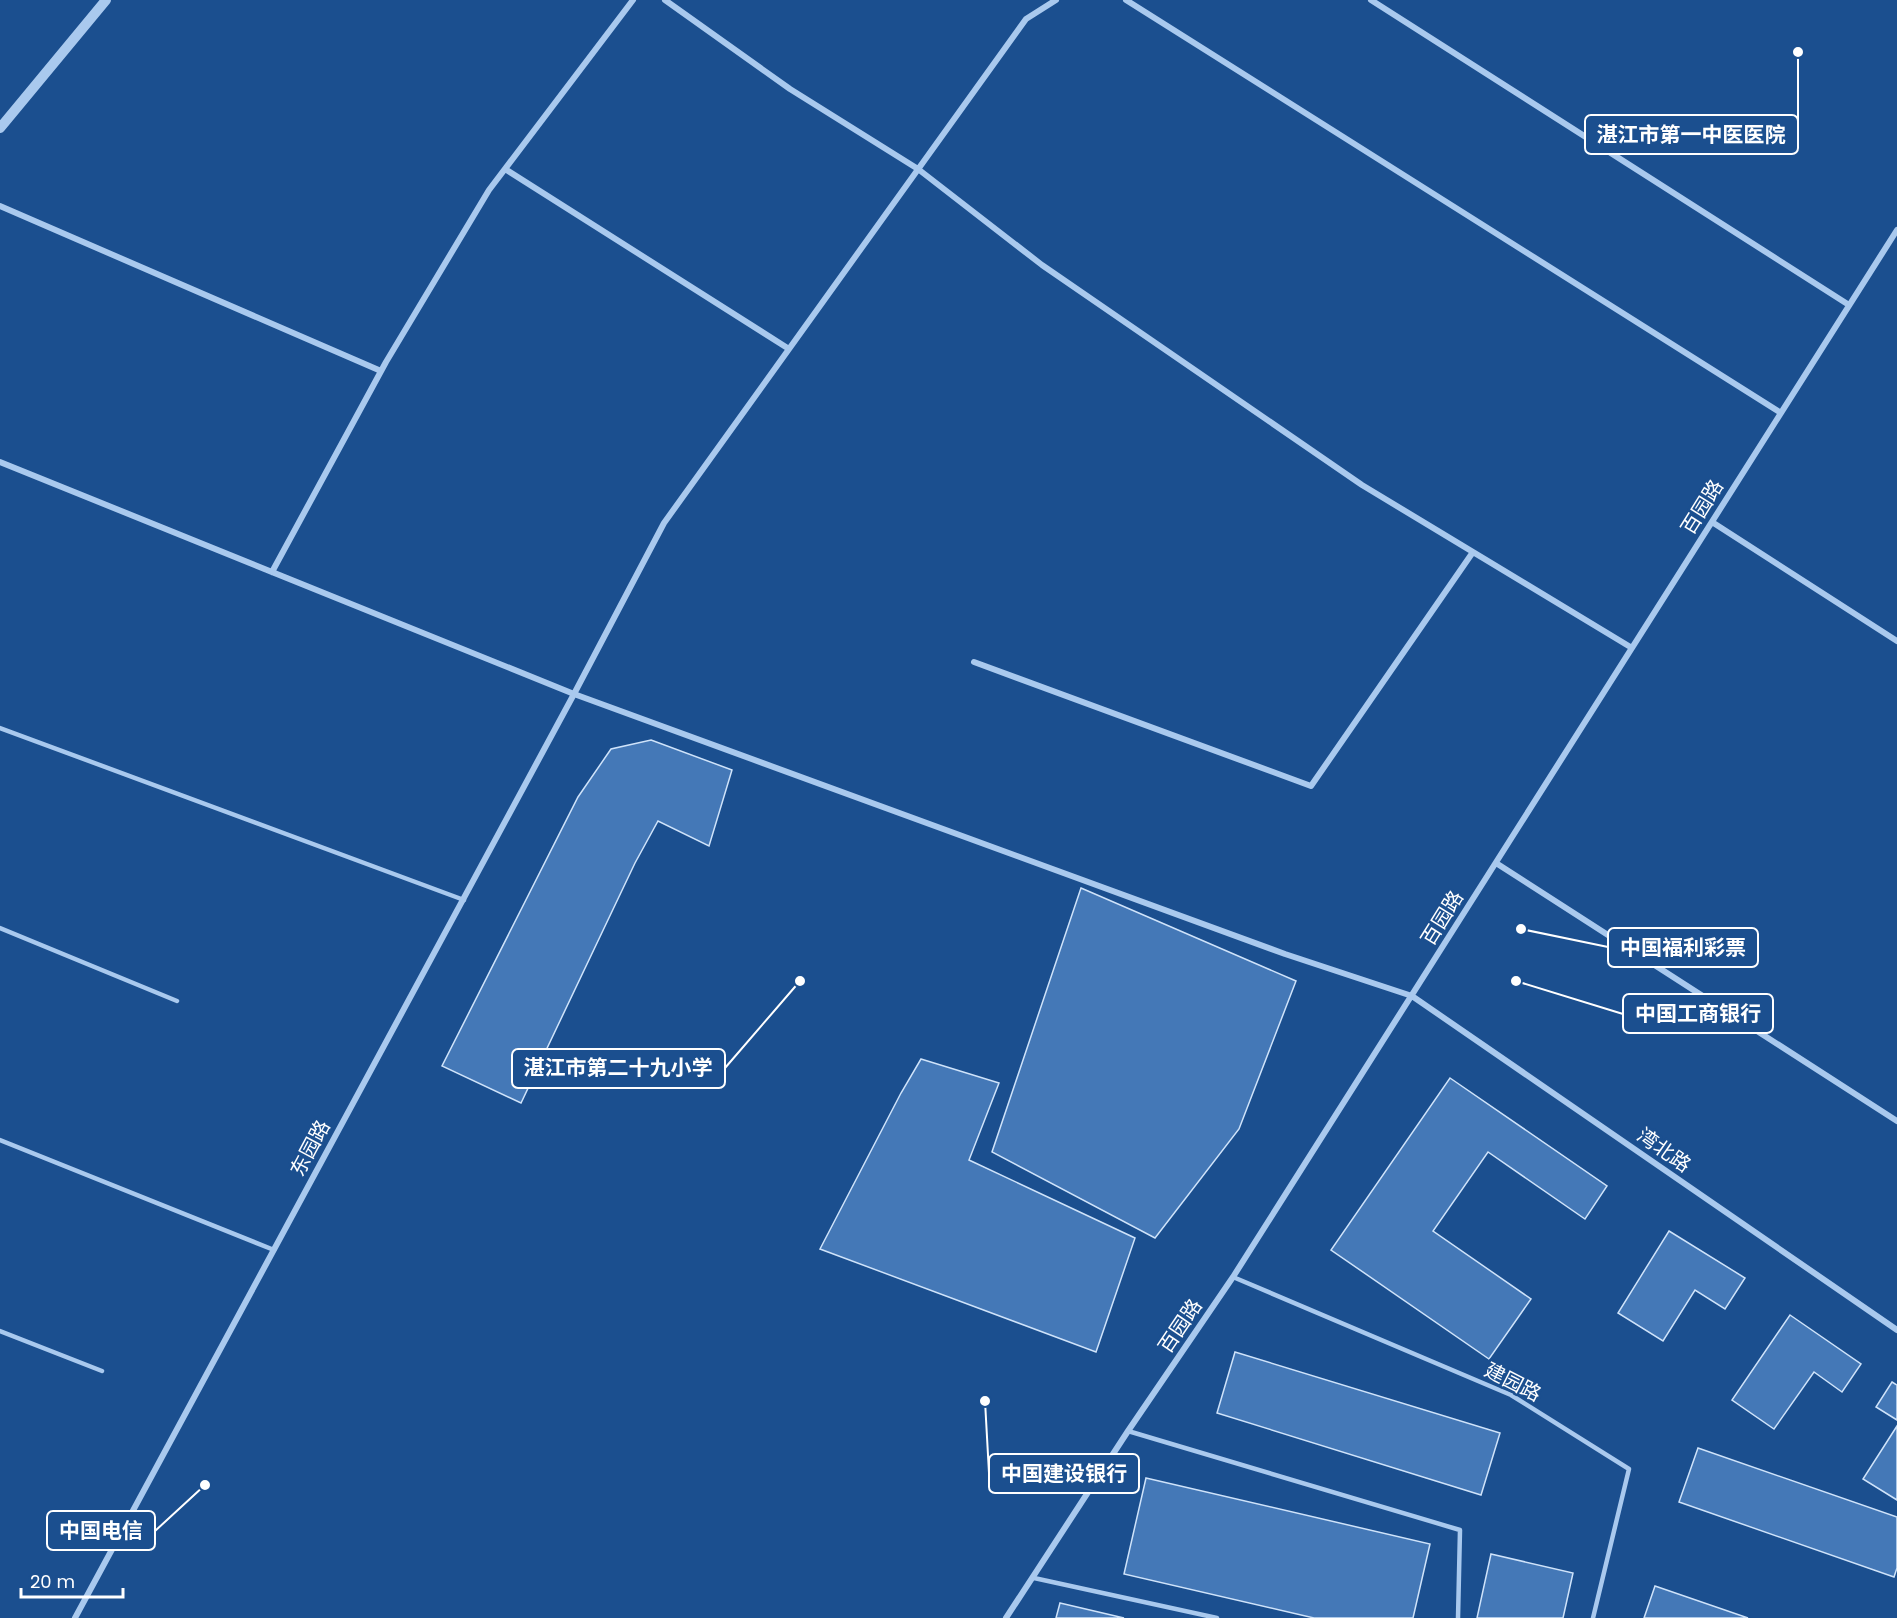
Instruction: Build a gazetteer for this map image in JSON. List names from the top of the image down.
{
  "streets": {
    "street": ["百园路", "东园路", "湾北路"],
    "lane": ["建园路"]
  },
  "crossings": [
    ["百园路", "湾北路"],
    ["百园路", "建园路"],
    ["东园路", "湾北路"]
  ],
  "places": [
    "湛江市第一中医医院",
    "中国福利彩票",
    "湛江市第二十九小学",
    "中国工商银行",
    "中国建设银行",
    "中国电信"
  ],
  "scale_bar": "20 m"
}
